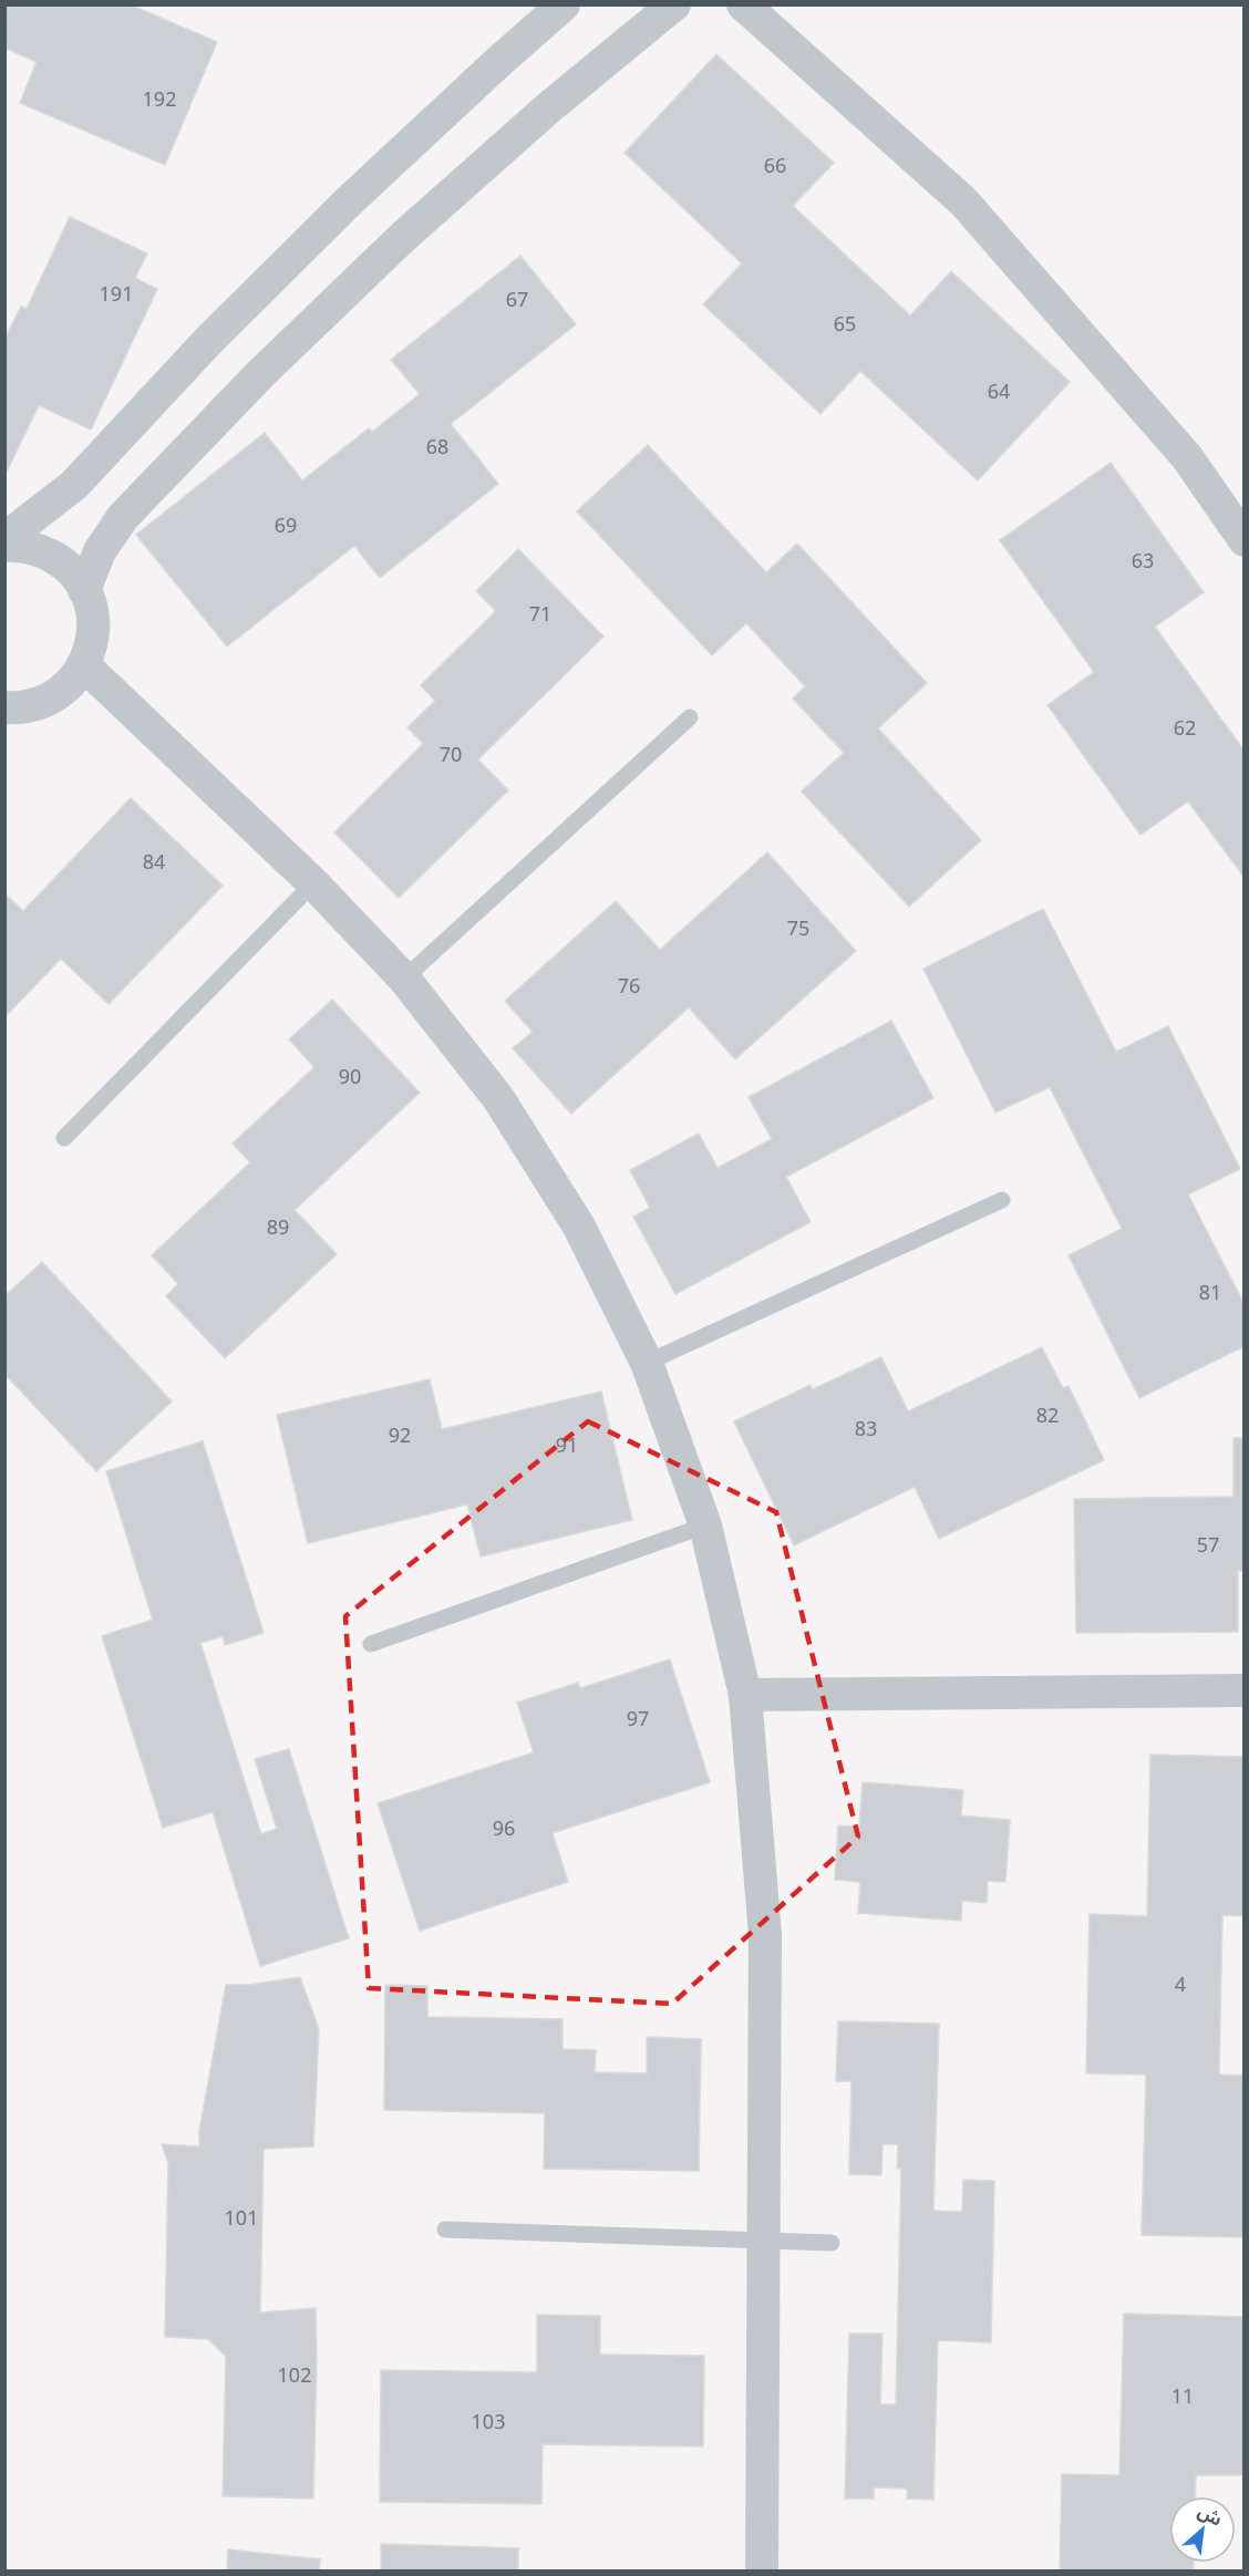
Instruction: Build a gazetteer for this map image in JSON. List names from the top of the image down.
{
  "house_numbers": [
    "192",
    "66",
    "191",
    "67",
    "65",
    "64",
    "68",
    "69",
    "63",
    "71",
    "62",
    "70",
    "84",
    "75",
    "76",
    "90",
    "89",
    "81",
    "82",
    "83",
    "92",
    "91",
    "57",
    "97",
    "96",
    "4",
    "101",
    "102",
    "11",
    "103"
  ],
  "north": "top right"
}
